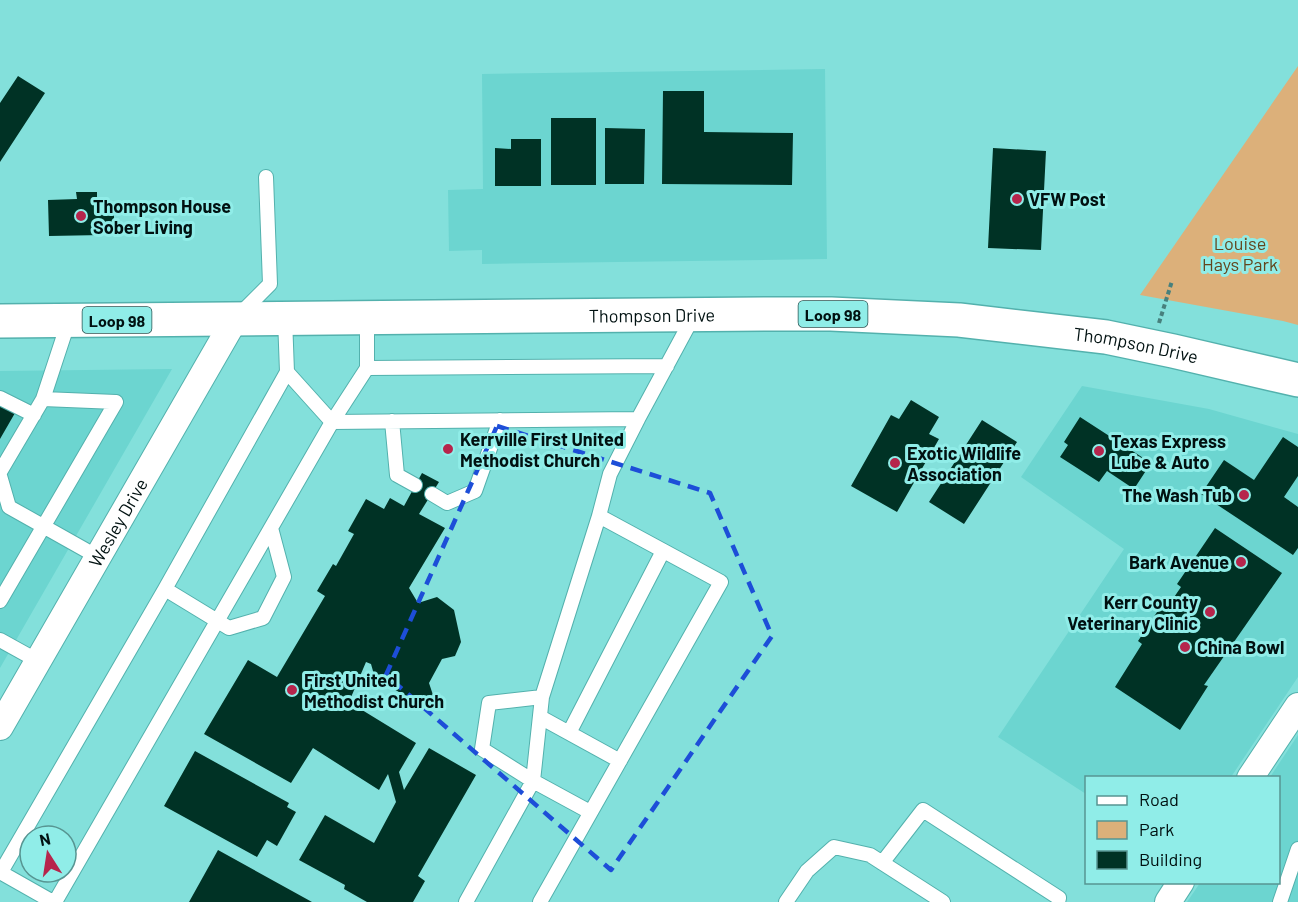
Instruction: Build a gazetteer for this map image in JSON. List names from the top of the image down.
{
  "streets": {
    "main road": ["Loop 98", "Thompson Drive"],
    "street": ["Wesley Drive"]
  },
  "crossings": [
    ["Thompson Drive", "Wesley Drive"]
  ],
  "parks": ["Louise Hays Park"],
  "places": [
    "VFW Post",
    "Thompson House Sober Living",
    "Kerrville First United Methodist Church",
    "Texas Express Lube & Auto",
    "Exotic Wildlife Association",
    "The Wash Tub",
    "Bark Avenue",
    "Kerr County Veterinary Clinic",
    "China Bowl",
    "First United Methodist Church"
  ],
  "legend": ["Road", "Park", "Building"],
  "north": "top"
}
